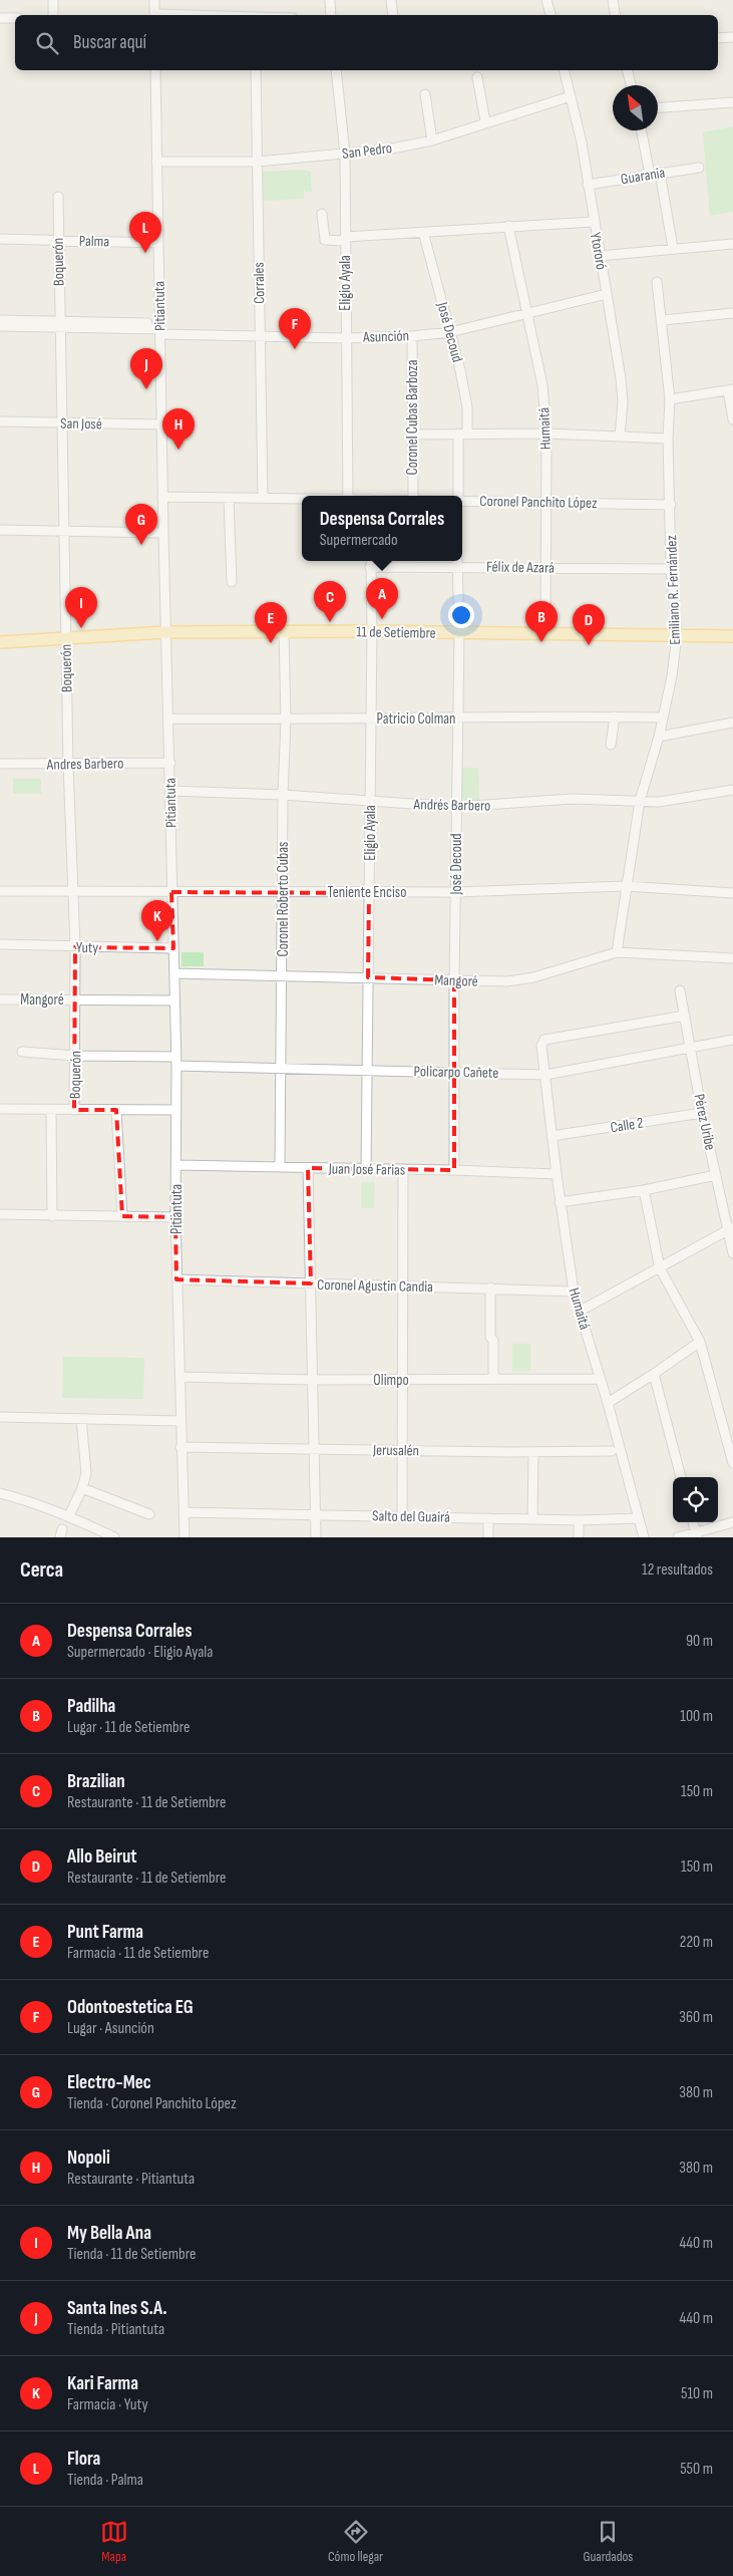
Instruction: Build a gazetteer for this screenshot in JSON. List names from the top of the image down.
{
  "streets": {
    "main road": ["11 de Setiembre"],
    "street": [
      "San Pedro",
      "Guarania",
      "Palma",
      "Ytororó",
      "Boquerón",
      "Corrales",
      "Eligio Ayala",
      "Pitiantuta",
      "José Decoud",
      "Asunción",
      "Coronel Cubas Barboza",
      "San José",
      "Humaitá",
      "Coronel Panchito López",
      "Félix de Azará",
      "Emiliano R. Fernández",
      "Patricio Colman",
      "Andres Barbero",
      "Andrés Barbero",
      "Teniente Enciso",
      "Coronel Roberto Cubas",
      "Yuty",
      "Mangoré",
      "Policarpo Cañete",
      "Pérez Uribe",
      "Calle 2",
      "Juan José Farias",
      "Coronel Agustin Candia",
      "Olimpo",
      "Jerusalén",
      "Salto del Guairá"
    ]
  },
  "crossings": [
    ["San Pedro", "Ytororó"],
    ["San Pedro", "Corrales"],
    ["San Pedro", "Eligio Ayala"],
    ["San Pedro", "Pitiantuta"],
    ["Guarania", "Ytororó"],
    ["Palma", "Boquerón"],
    ["Palma", "Pitiantuta"],
    ["Ytororó", "Asunción"],
    ["Boquerón", "Asunción"],
    ["Boquerón", "San José"],
    ["Boquerón", "11 de Setiembre"],
    ["Boquerón", "Andres Barbero"],
    ["Boquerón", "Teniente Enciso"],
    ["Boquerón", "Yuty"],
    ["Boquerón", "Mangoré"],
    ["Boquerón", "Policarpo Cañete"],
    ["Corrales", "Asunción"],
    ["Eligio Ayala", "Asunción"],
    ["Eligio Ayala", "Félix de Azará"],
    ["Eligio Ayala", "11 de Setiembre"],
    ["Eligio Ayala", "Patricio Colman"],
    ["Eligio Ayala", "Andrés Barbero"],
    ["Eligio Ayala", "Teniente Enciso"],
    ["Eligio Ayala", "Mangoré"],
    ["Eligio Ayala", "Policarpo Cañete"],
    ["Eligio Ayala", "Juan José Farias"],
    ["Pitiantuta", "Asunción"],
    ["Pitiantuta", "San José"],
    ["Pitiantuta", "11 de Setiembre"],
    ["Pitiantuta", "Patricio Colman"],
    ["Pitiantuta", "Andres Barbero"],
    ["Pitiantuta", "Andrés Barbero"],
    ["Pitiantuta", "Teniente Enciso"],
    ["Pitiantuta", "Yuty"],
    ["Pitiantuta", "Mangoré"],
    ["Pitiantuta", "Policarpo Cañete"],
    ["Pitiantuta", "Juan José Farias"],
    ["Pitiantuta", "Coronel Agustin Candia"],
    ["Pitiantuta", "Olimpo"],
    ["Pitiantuta", "Jerusalén"],
    ["Pitiantuta", "Salto del Guairá"],
    ["José Decoud", "Asunción"],
    ["José Decoud", "Félix de Azará"],
    ["José Decoud", "11 de Setiembre"],
    ["José Decoud", "Patricio Colman"],
    ["José Decoud", "Andrés Barbero"],
    ["José Decoud", "Teniente Enciso"],
    ["José Decoud", "Mangoré"],
    ["José Decoud", "Policarpo Cañete"],
    ["José Decoud", "Juan José Farias"],
    ["Asunción", "Coronel Cubas Barboza"],
    ["Asunción", "Humaitá"],
    ["Humaitá", "Coronel Panchito López"],
    ["Humaitá", "Félix de Azará"],
    ["Humaitá", "11 de Setiembre"],
    ["Humaitá", "Policarpo Cañete"],
    ["Humaitá", "Pérez Uribe"],
    ["Humaitá", "Calle 2"],
    ["Humaitá", "Juan José Farias"],
    ["Humaitá", "Coronel Agustin Candia"],
    ["Humaitá", "Olimpo"],
    ["Humaitá", "Salto del Guairá"],
    ["Coronel Panchito López", "Emiliano R. Fernández"],
    ["Félix de Azará", "Emiliano R. Fernández"],
    ["Emiliano R. Fernández", "11 de Setiembre"],
    ["Emiliano R. Fernández", "Patricio Colman"],
    ["Emiliano R. Fernández", "Andrés Barbero"],
    ["Emiliano R. Fernández", "Teniente Enciso"],
    ["Emiliano R. Fernández", "Mangoré"],
    ["11 de Setiembre", "Coronel Roberto Cubas"],
    ["Patricio Colman", "Coronel Roberto Cubas"],
    ["Andrés Barbero", "Coronel Roberto Cubas"],
    ["Teniente Enciso", "Coronel Roberto Cubas"],
    ["Coronel Roberto Cubas", "Mangoré"],
    ["Coronel Roberto Cubas", "Policarpo Cañete"],
    ["Coronel Roberto Cubas", "Juan José Farias"],
    ["Policarpo Cañete", "Pérez Uribe"],
    ["Pérez Uribe", "Calle 2"]
  ],
  "north": "top left",
  "page": {
    "search": "Buscar aquí",
    "pins": [
      "L",
      "F",
      "J",
      "H",
      "G",
      "A",
      "C",
      "I",
      "B",
      "E",
      "D",
      "K"
    ],
    "popup": ["Despensa Corrales", "Supermercado"],
    "heading": ["Cerca", "12 resultados"],
    "list": [
      {
        "mark": "A",
        "name": "Despensa Corrales",
        "note": "Supermercado · Eligio Ayala",
        "value": "90 m"
      },
      {
        "mark": "B",
        "name": "Padilha",
        "note": "Lugar · 11 de Setiembre",
        "value": "100 m"
      },
      {
        "mark": "C",
        "name": "Brazilian",
        "note": "Restaurante · 11 de Setiembre",
        "value": "150 m"
      },
      {
        "mark": "D",
        "name": "Allo Beirut",
        "note": "Restaurante · 11 de Setiembre",
        "value": "150 m"
      },
      {
        "mark": "E",
        "name": "Punt Farma",
        "note": "Farmacia · 11 de Setiembre",
        "value": "220 m"
      },
      {
        "mark": "F",
        "name": "Odontoestetica EG",
        "note": "Lugar · Asunción",
        "value": "360 m"
      },
      {
        "mark": "G",
        "name": "Electro-Mec",
        "note": "Tienda · Coronel Panchito López",
        "value": "380 m"
      },
      {
        "mark": "H",
        "name": "Nopoli",
        "note": "Restaurante · Pitiantuta",
        "value": "380 m"
      },
      {
        "mark": "I",
        "name": "My Bella Ana",
        "note": "Tienda · 11 de Setiembre",
        "value": "440 m"
      },
      {
        "mark": "J",
        "name": "Santa Ines S.A.",
        "note": "Tienda · Pitiantuta",
        "value": "440 m"
      },
      {
        "mark": "K",
        "name": "Kari Farma",
        "note": "Farmacia · Yuty",
        "value": "510 m"
      },
      {
        "mark": "L",
        "name": "Flora",
        "note": "Tienda · Palma",
        "value": "550 m"
      }
    ],
    "nav": ["Mapa", "Cómo llegar", "Guardados"]
  }
}
